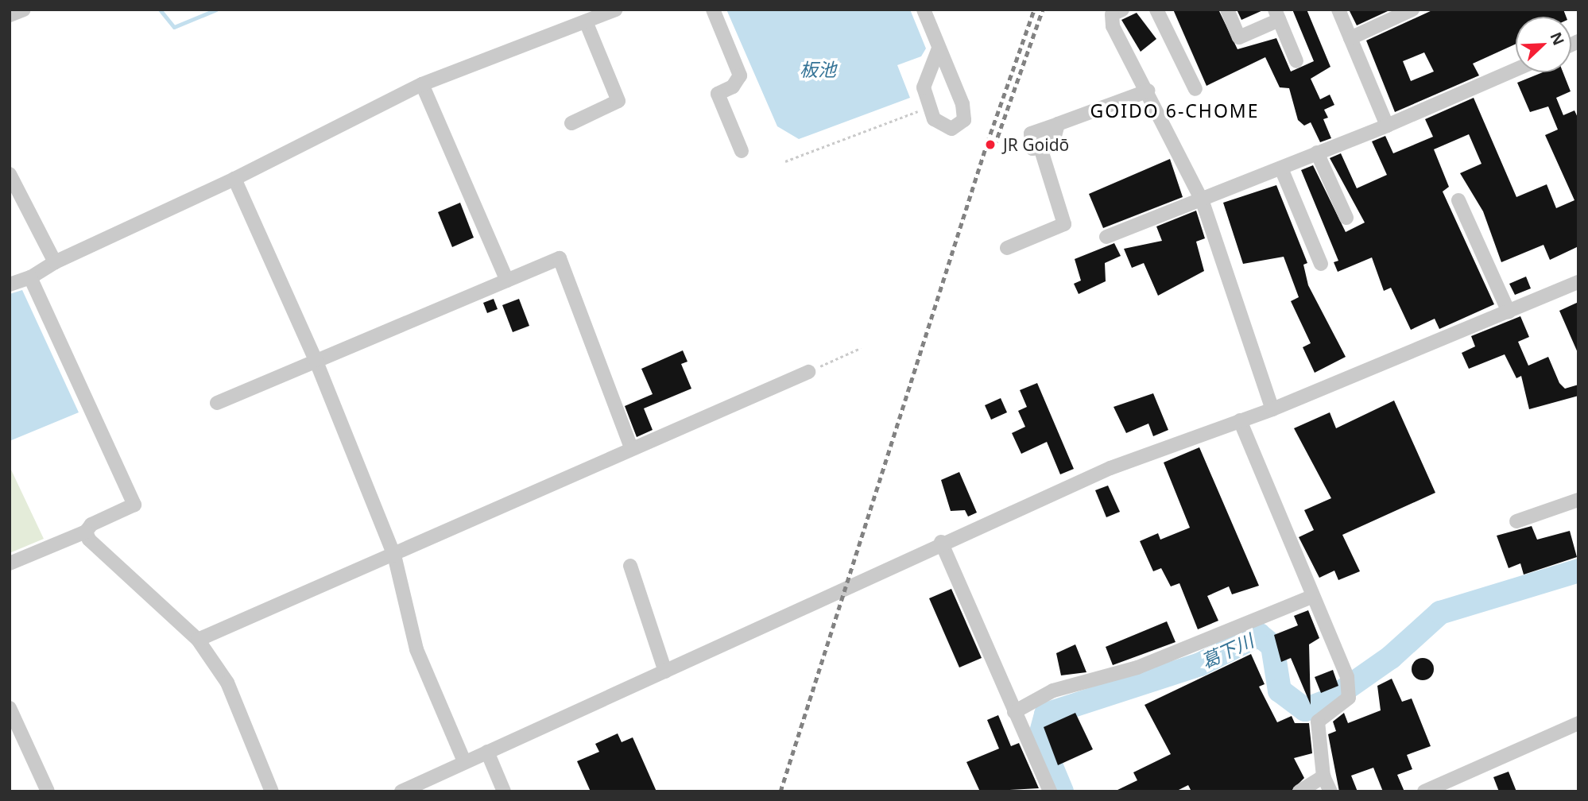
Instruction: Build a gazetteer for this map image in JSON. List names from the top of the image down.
{
  "districts": ["GOIDO 6-CHOME"],
  "water": ["板池", "葛下川"],
  "places": ["JR Goidō"],
  "north": "top right"
}
